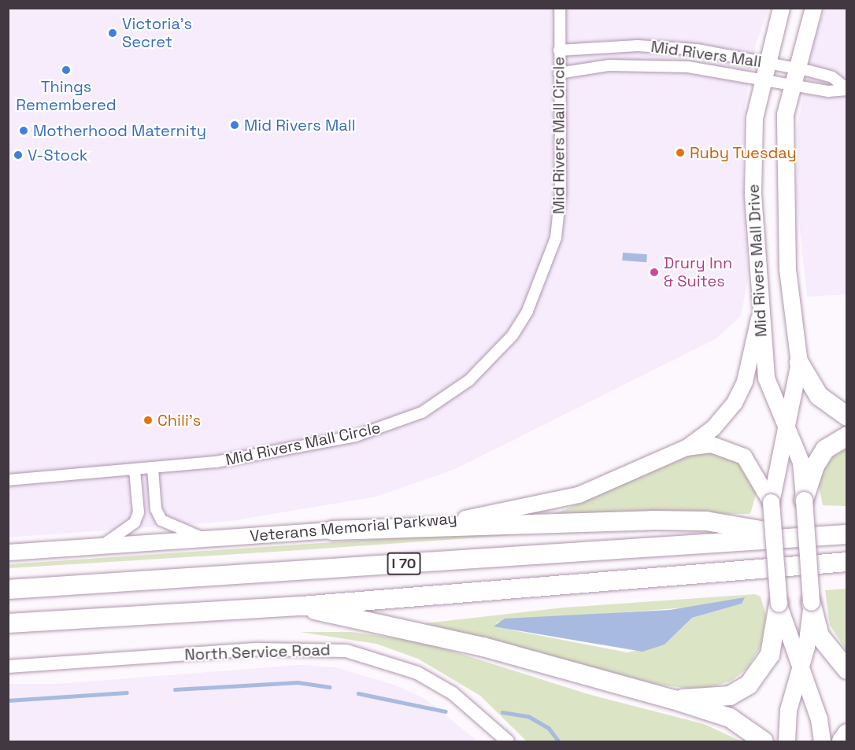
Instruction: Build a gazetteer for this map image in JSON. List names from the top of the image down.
{
  "streets": {
    "highway": ["I 70"],
    "main road": ["Mid Rivers Mall Drive", "Veterans Memorial Parkway"],
    "street": ["Mid Rivers Mall", "Mid Rivers Mall Circle", "North Service Road"]
  },
  "crossings": [
    ["Mid Rivers Mall", "Mid Rivers Mall Circle"],
    ["Mid Rivers Mall", "Mid Rivers Mall Drive"],
    ["Mid Rivers Mall Drive", "Veterans Memorial Parkway"]
  ],
  "places": [
    "Victoria's Secret",
    "Things Remembered",
    "Mid Rivers Mall",
    "Motherhood Maternity",
    "Ruby Tuesday",
    "V-Stock",
    "Drury Inn & Suites",
    "Chili's"
  ]
}
